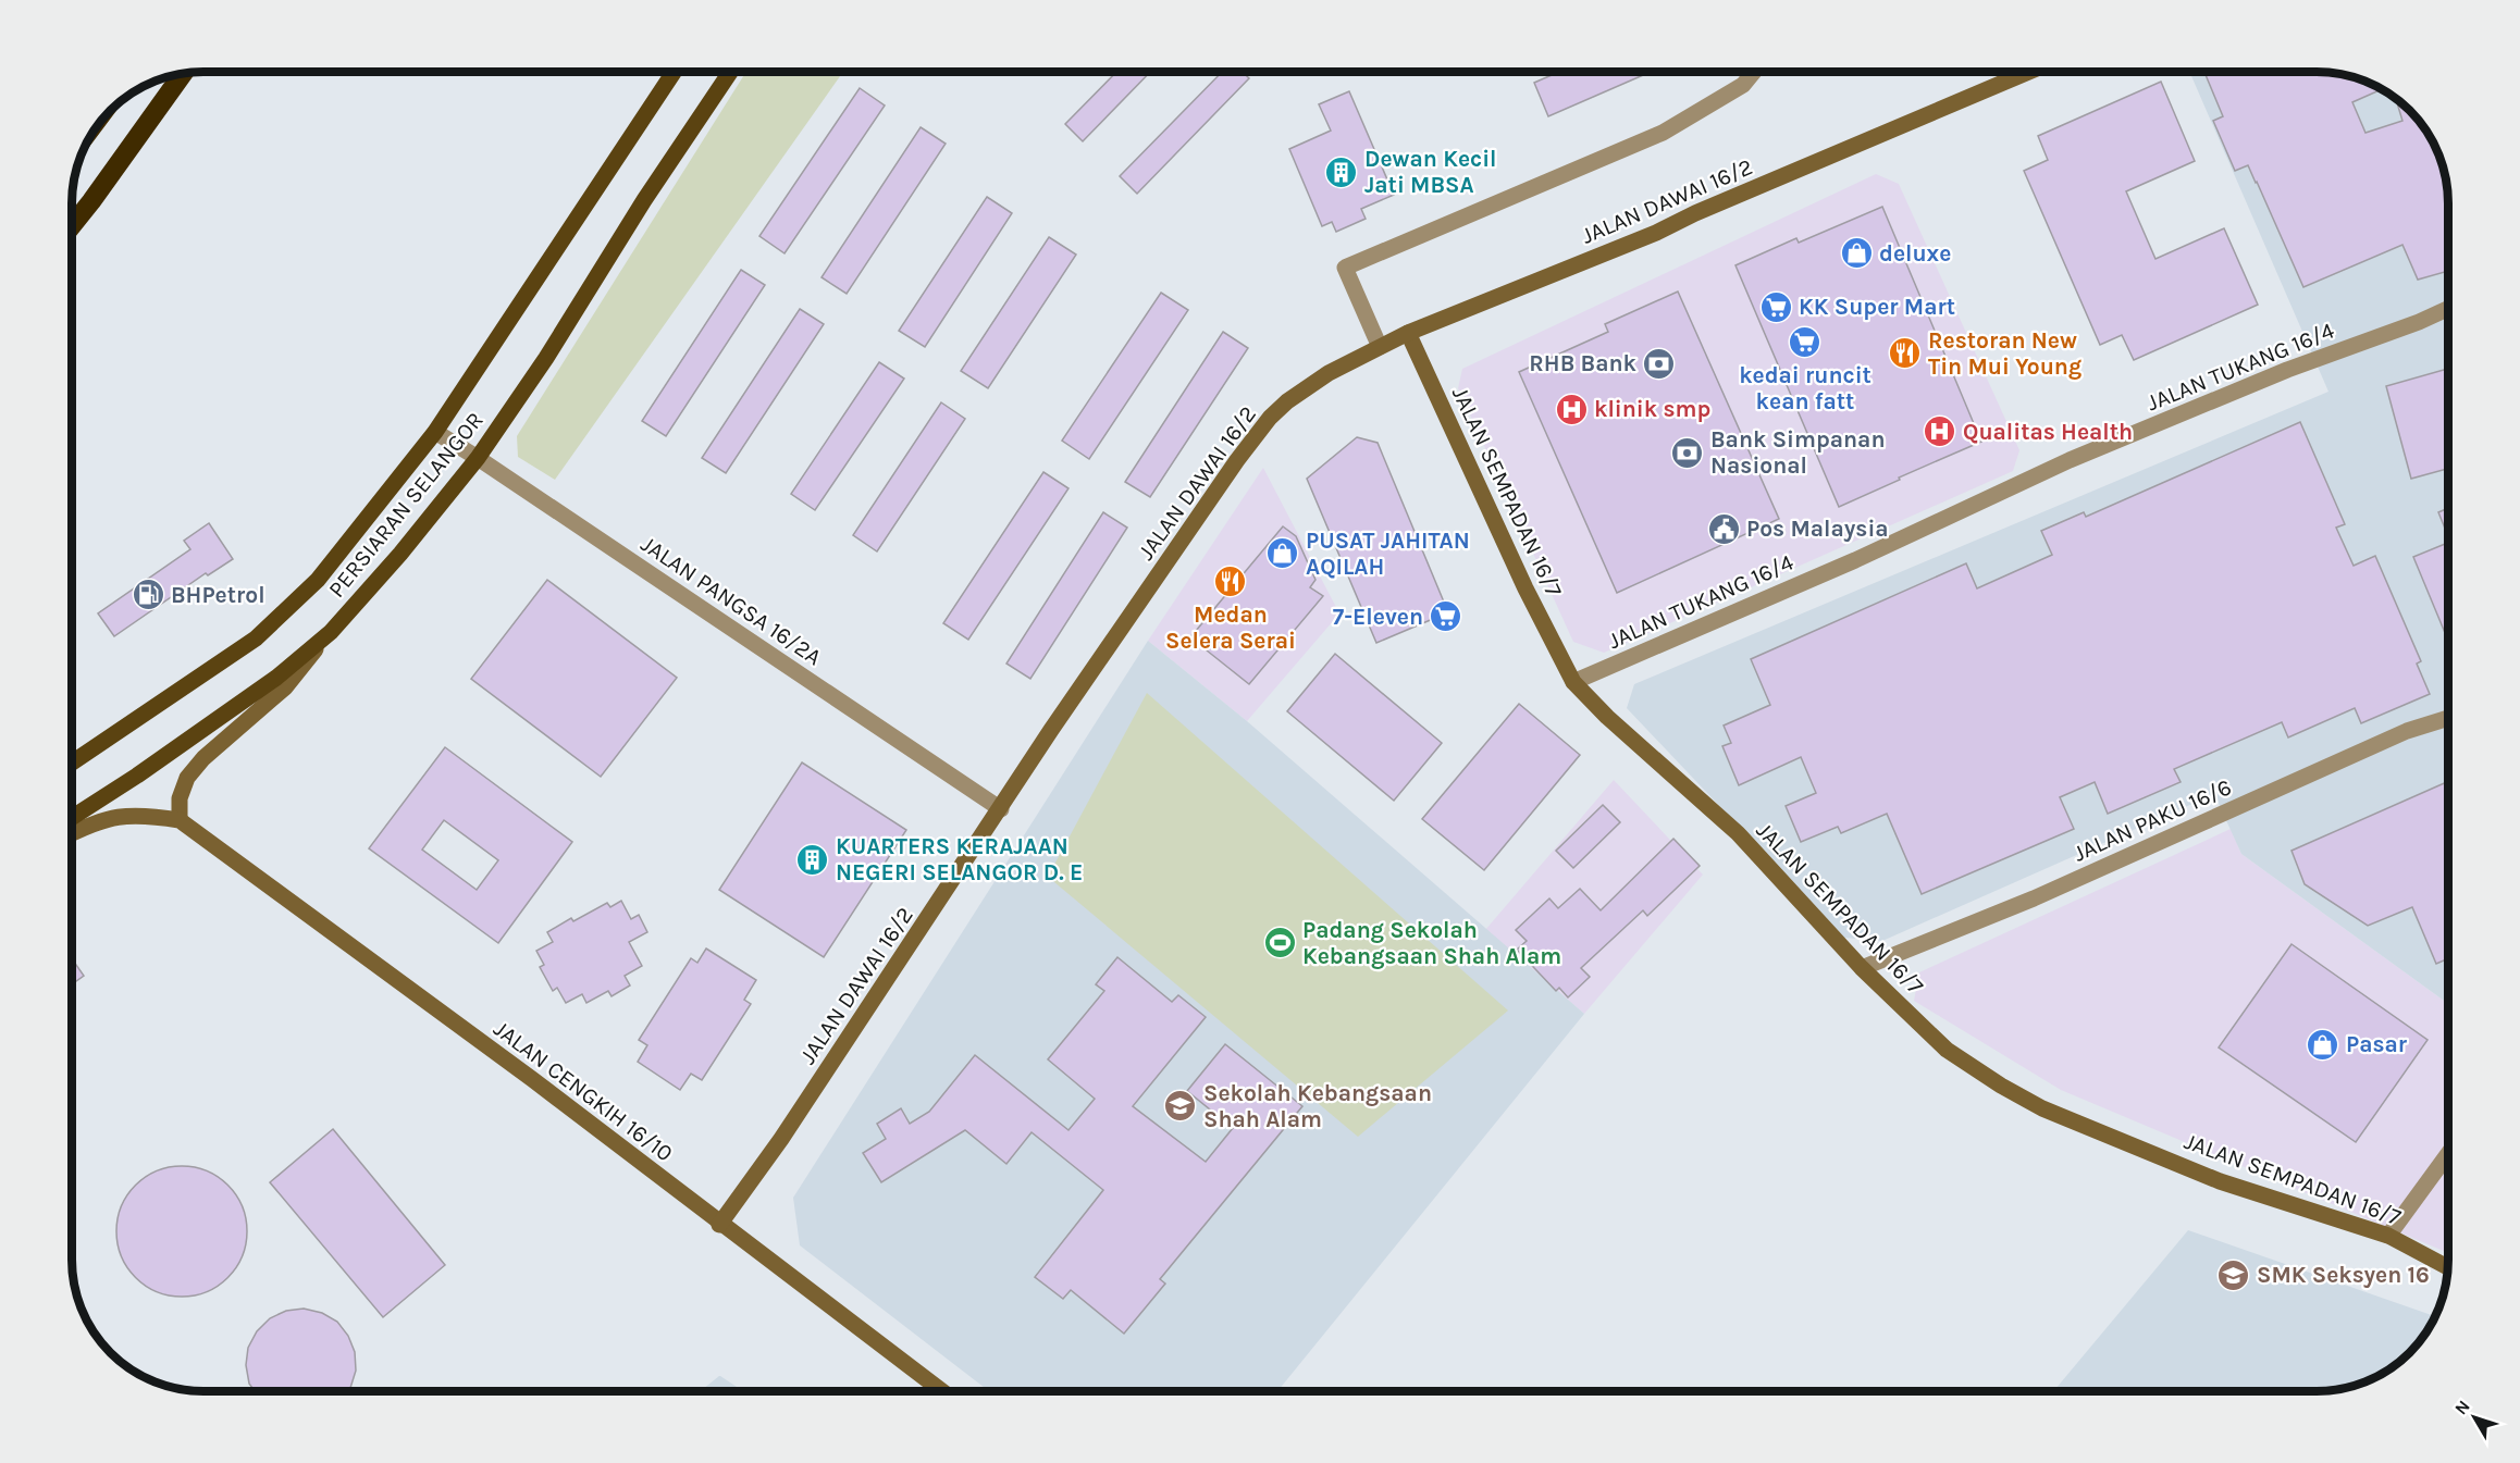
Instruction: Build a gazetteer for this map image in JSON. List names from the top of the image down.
{
  "streets": {
    "main road": ["PERSIARAN SELANGOR"],
    "street": [
      "JALAN DAWAI 16/2",
      "JALAN TUKANG 16/4",
      "JALAN SEMPADAN 16/7",
      "JALAN PANGSA 16/2A",
      "JALAN PAKU 16/6",
      "JALAN CENGKIH 16/10"
    ]
  },
  "crossings": [
    ["JALAN DAWAI 16/2", "JALAN SEMPADAN 16/7"],
    ["JALAN DAWAI 16/2", "JALAN PANGSA 16/2A"],
    ["JALAN DAWAI 16/2", "JALAN CENGKIH 16/10"],
    ["JALAN TUKANG 16/4", "JALAN SEMPADAN 16/7"],
    ["JALAN SEMPADAN 16/7", "JALAN PAKU 16/6"],
    ["PERSIARAN SELANGOR", "JALAN PANGSA 16/2A"]
  ],
  "places": {
    "building": ["Dewan Kecil Jati MBSA", "KUARTERS KERAJAAN NEGERI SELANGOR D. E"],
    "shop": ["deluxe", "PUSAT JAHITAN AQILAH", "Pasar"],
    "supermarket": ["KK Super Mart", "kedai runcit kean fatt", "7-Eleven"],
    "restaurant": ["Restoran New Tin Mui Young", "Medan Selera Serai"],
    "bank": ["RHB Bank", "Bank Simpanan Nasional"],
    "hospital": ["klinik smp", "Qualitas Health"],
    "public building": ["Pos Malaysia"],
    "fuel station": ["BHPetrol"],
    "sports": ["Padang Sekolah Kebangsaan Shah Alam"],
    "school or university": ["Sekolah Kebangsaan Shah Alam", "SMK Seksyen 16"]
  },
  "north": "top left"
}
